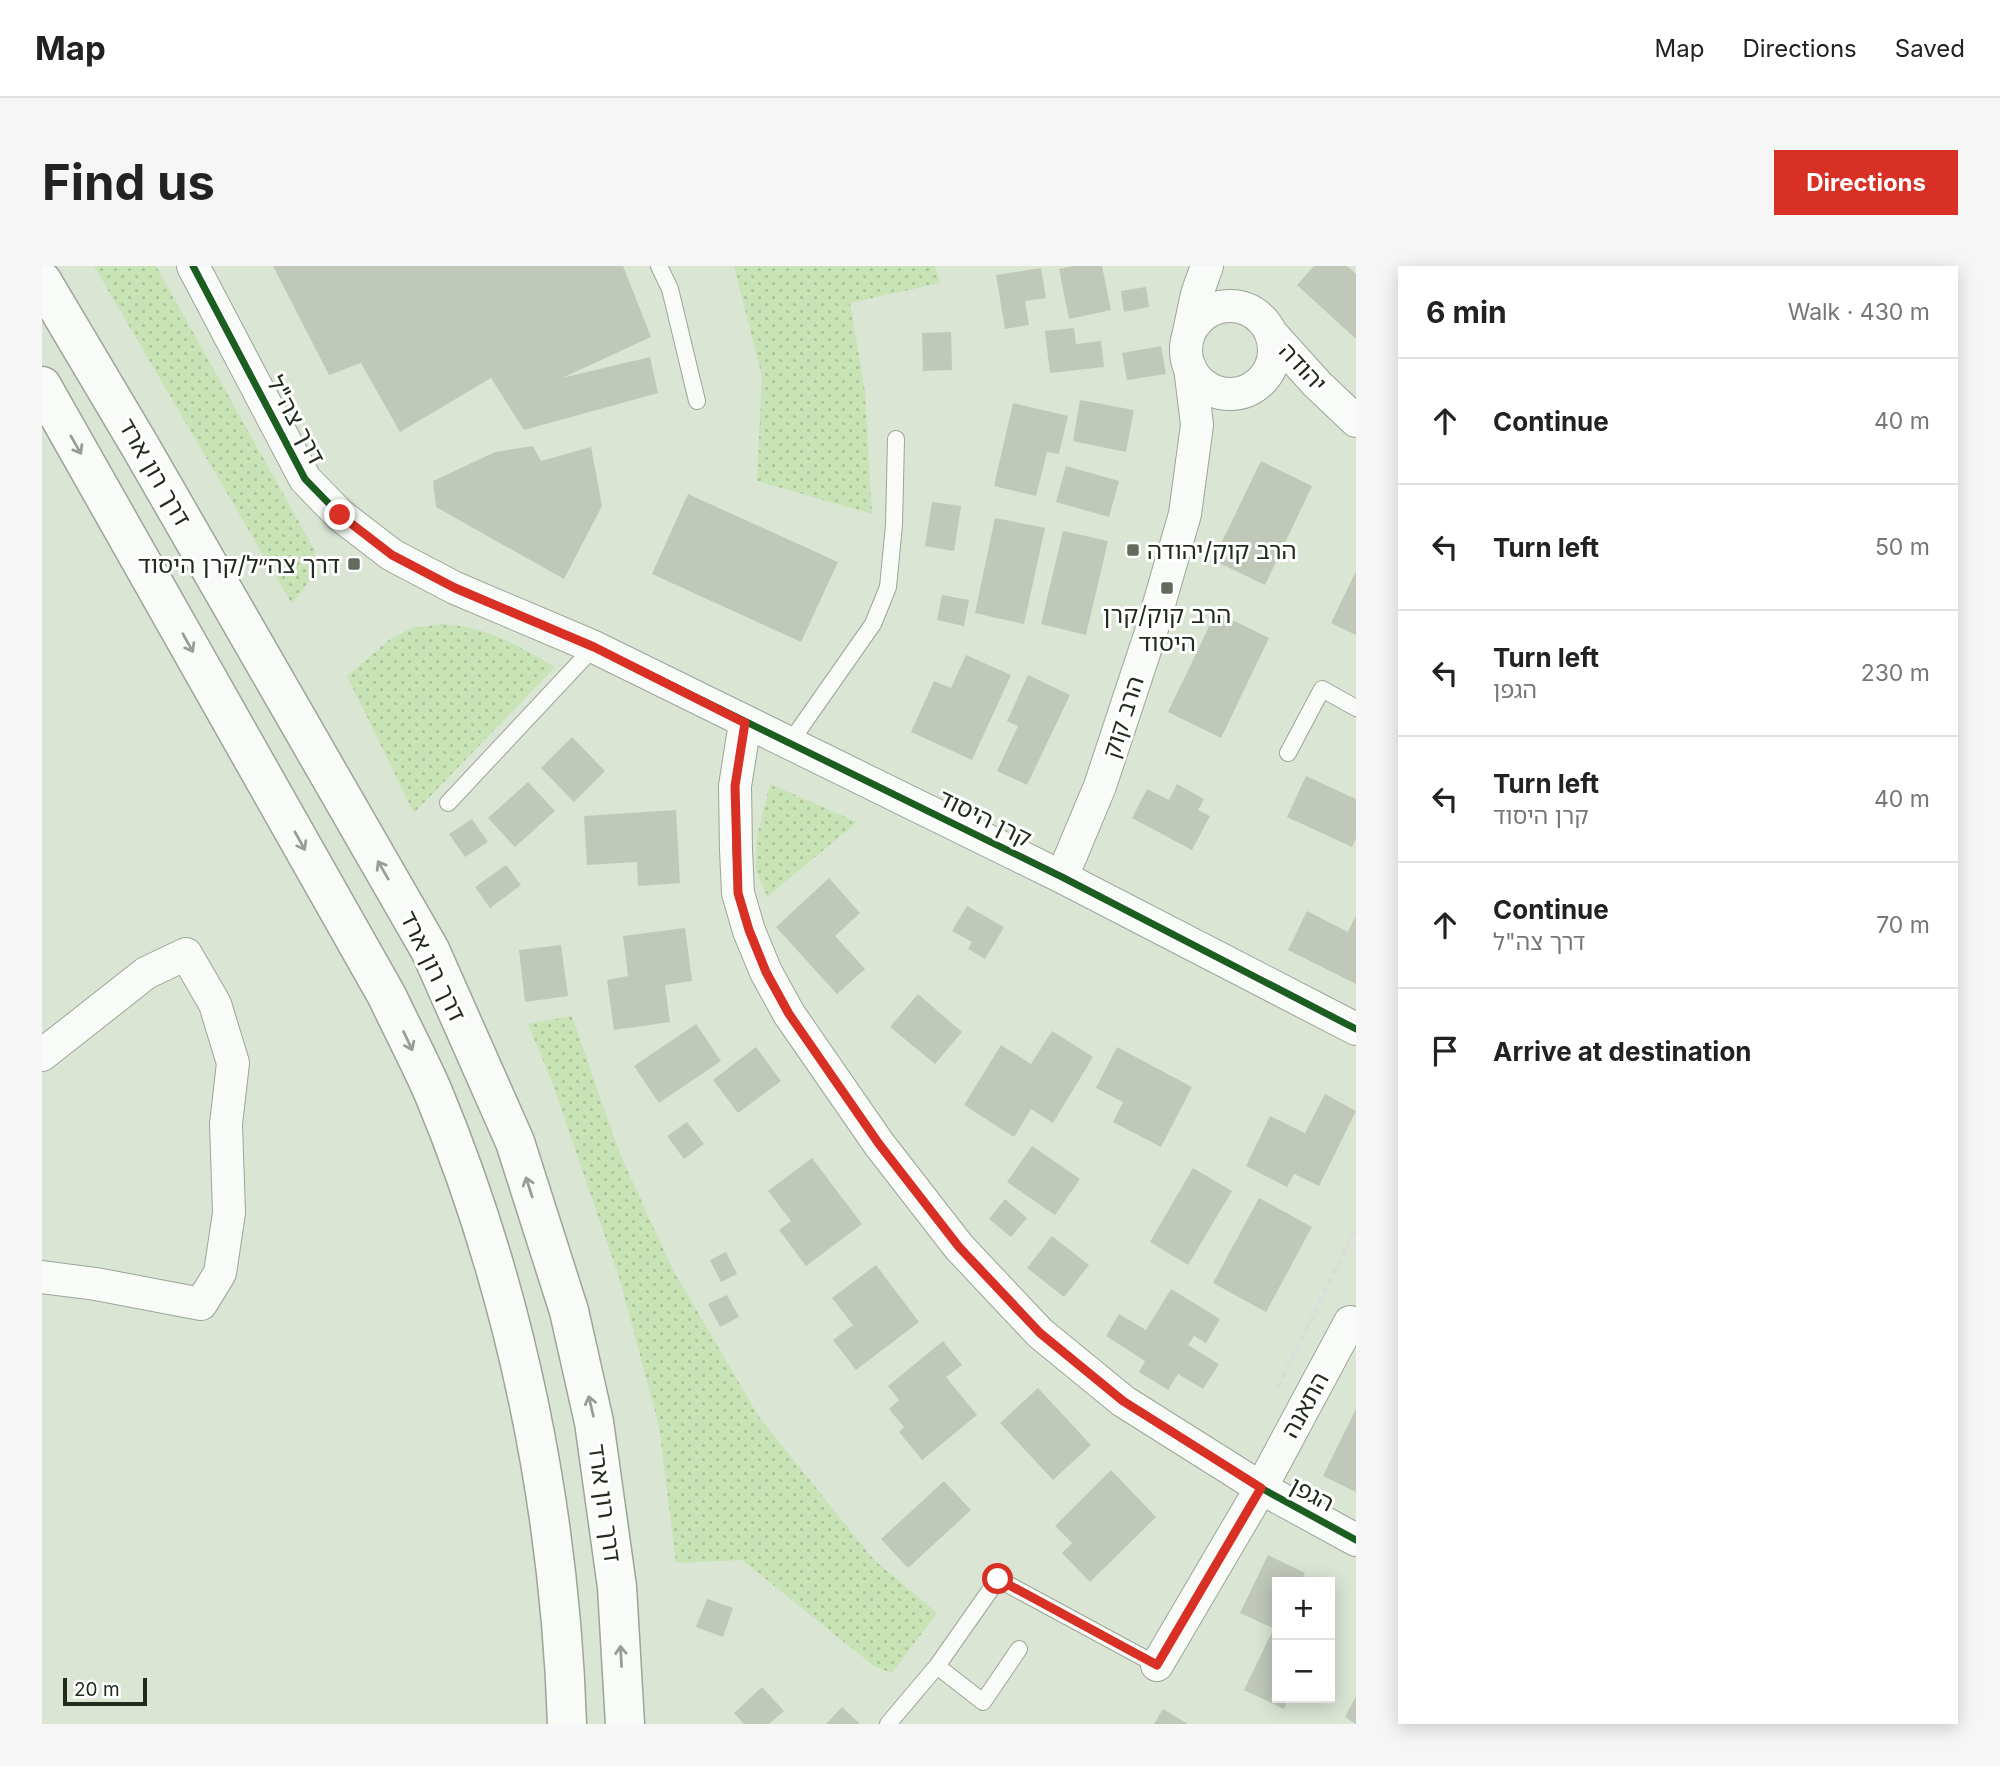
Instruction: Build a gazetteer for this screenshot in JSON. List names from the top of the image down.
{
  "streets": {
    "main road": ["דרך רון ארד"],
    "street": [
      "יהודה",
      "דרך צה\"ל",
      "הרב קוק",
      "קרן היסוד",
      "התאנה",
      "הגפן"
    ]
  },
  "crossings": [
    ["יהודה", "הרב קוק"],
    ["דרך צה\"ל", "קרן היסוד"],
    ["הרב קוק", "קרן היסוד"],
    ["קרן היסוד", "הגפן"],
    ["התאנה", "הגפן"]
  ],
  "places": {
    "transit": ["הרב קוק/יהודה", "דרך צה״ל/קרן היסוד", "הרב קוק/קרן היסוד"]
  },
  "scale_bar": "20 m",
  "page": {
    "header": "Map",
    "nav": ["Map", "Directions", "Saved"],
    "buttons": "Directions",
    "title": "Find us",
    "heading": ["6 min", "Walk · 430 m"],
    "list": [
      ["Continue", "40 m"],
      ["Turn left", "50 m"],
      ["Turn left", "הגפן", "230 m"],
      ["Turn left", "קרן היסוד", "40 m"],
      ["Continue", "דרך צה\"ל", "70 m"],
      "Arrive at destination"
    ],
    "map_buttons": ["+", "−"],
    "scale": "20 m"
  }
}
